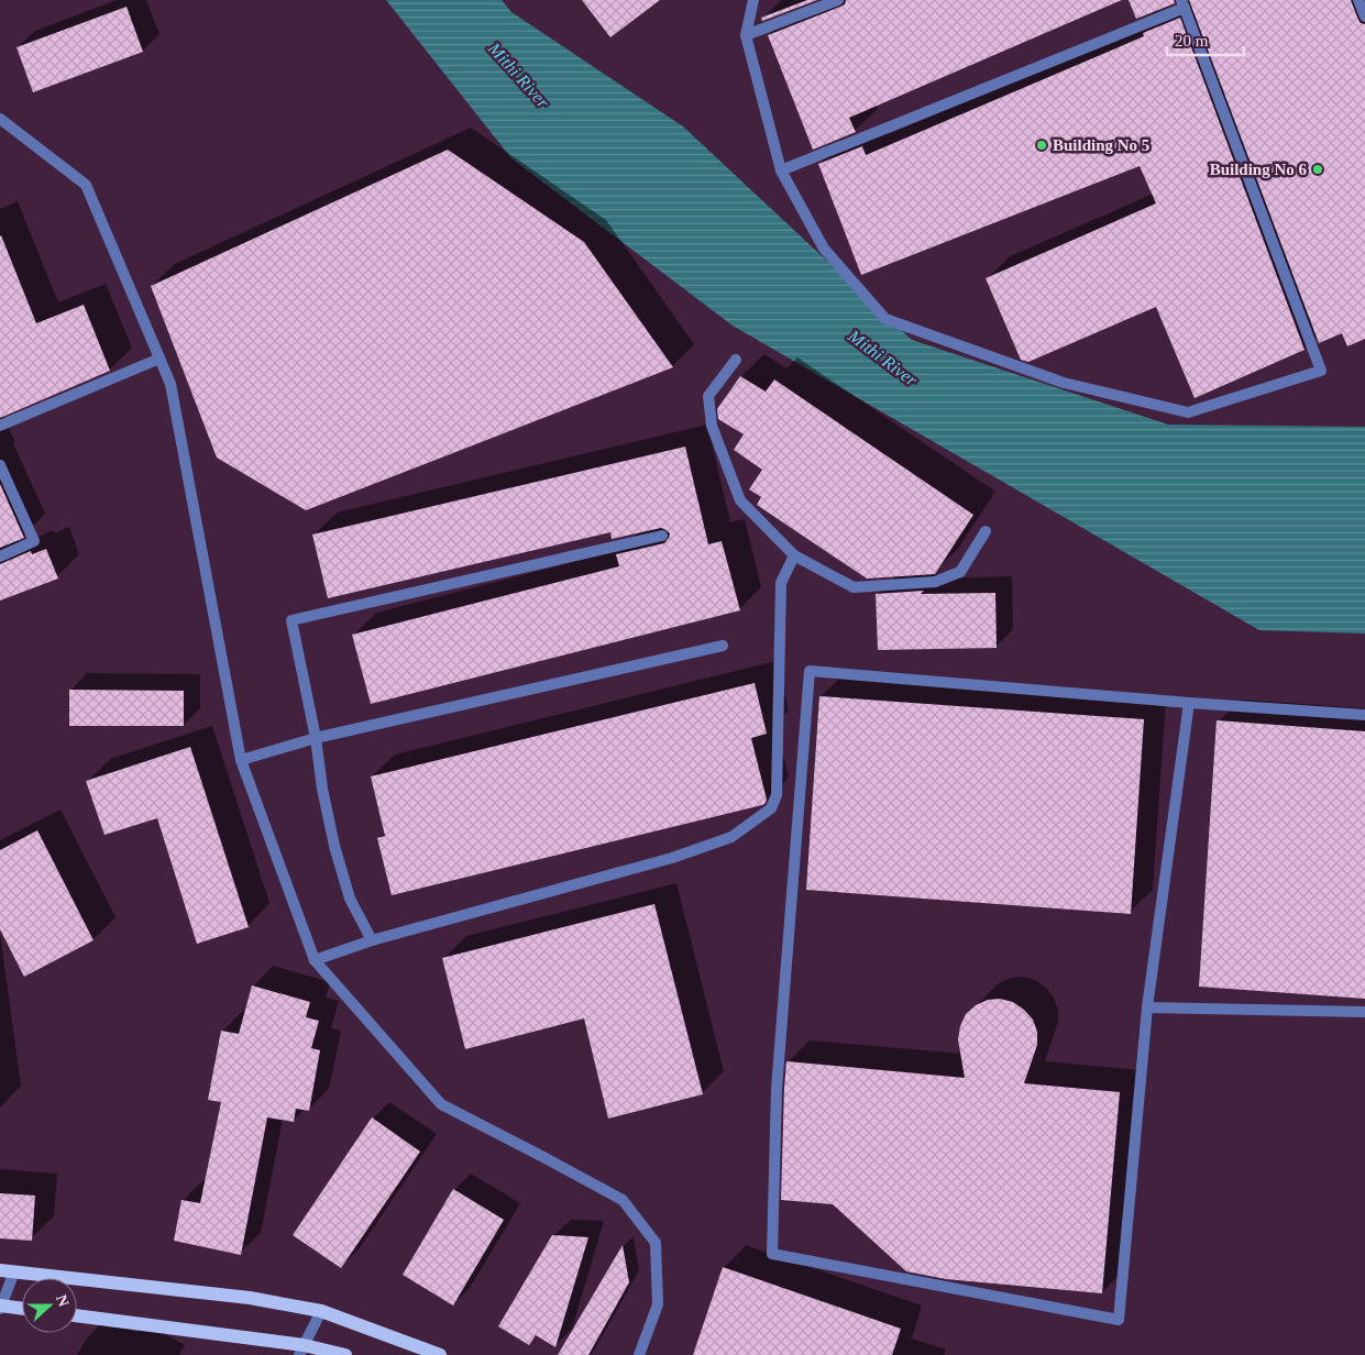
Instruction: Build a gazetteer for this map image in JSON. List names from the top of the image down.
{
  "water": ["Mithi River"],
  "places": ["Building No 5", "Building No 6"],
  "scale_bar": "20 m",
  "north": "right"
}
